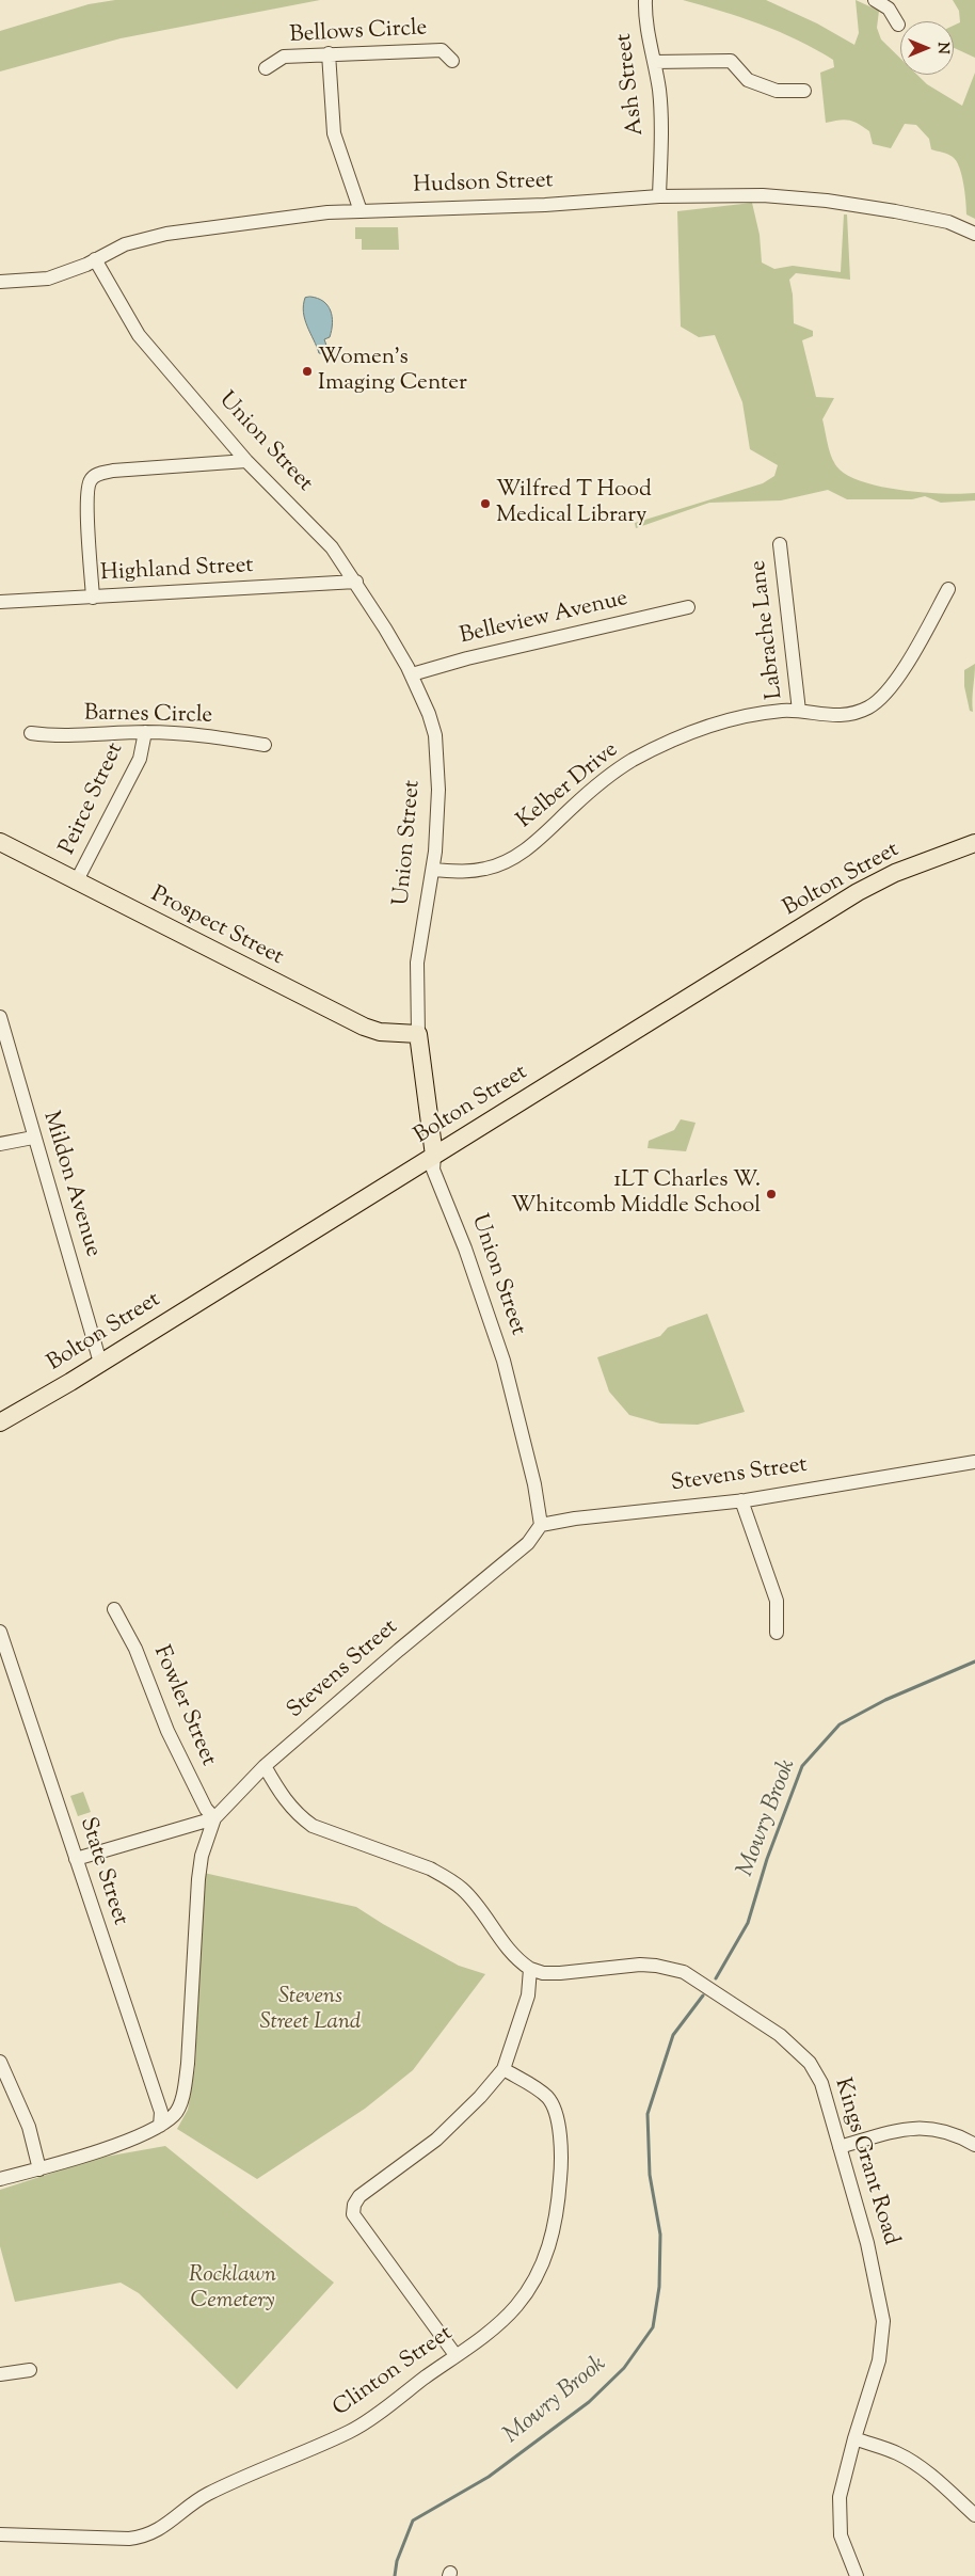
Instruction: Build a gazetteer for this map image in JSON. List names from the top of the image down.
{
  "streets": {
    "main road": ["Union Street", "Bolton Street", "Prospect Street"],
    "street": [
      "Bellows Circle",
      "Ash Street",
      "Hudson Street",
      "Highland Street",
      "Belleview Avenue",
      "Labrache Lane",
      "Barnes Circle",
      "Kelber Drive",
      "Peirce Street",
      "Mildon Avenue",
      "Stevens Street",
      "Fowler Street",
      "State Street",
      "Kings Grant Road",
      "Clinton Street"
    ]
  },
  "crossings": [
    ["Ash Street", "Hudson Street"],
    ["Hudson Street", "Union Street"],
    ["Union Street", "Highland Street"],
    ["Union Street", "Belleview Avenue"],
    ["Union Street", "Kelber Drive"],
    ["Union Street", "Bolton Street"],
    ["Union Street", "Prospect Street"],
    ["Union Street", "Stevens Street"],
    ["Labrache Lane", "Kelber Drive"],
    ["Barnes Circle", "Peirce Street"],
    ["Peirce Street", "Prospect Street"],
    ["Bolton Street", "Mildon Avenue"],
    ["Stevens Street", "Fowler Street"],
    ["Stevens Street", "State Street"]
  ],
  "water": ["Mowry Brook"],
  "parks": ["Stevens Street Land", "Rocklawn Cemetery"],
  "places": ["Women's Imaging Center", "Wilfred T Hood Medical Library", "1LT Charles W. Whitcomb Middle School"],
  "north": "right"
}
